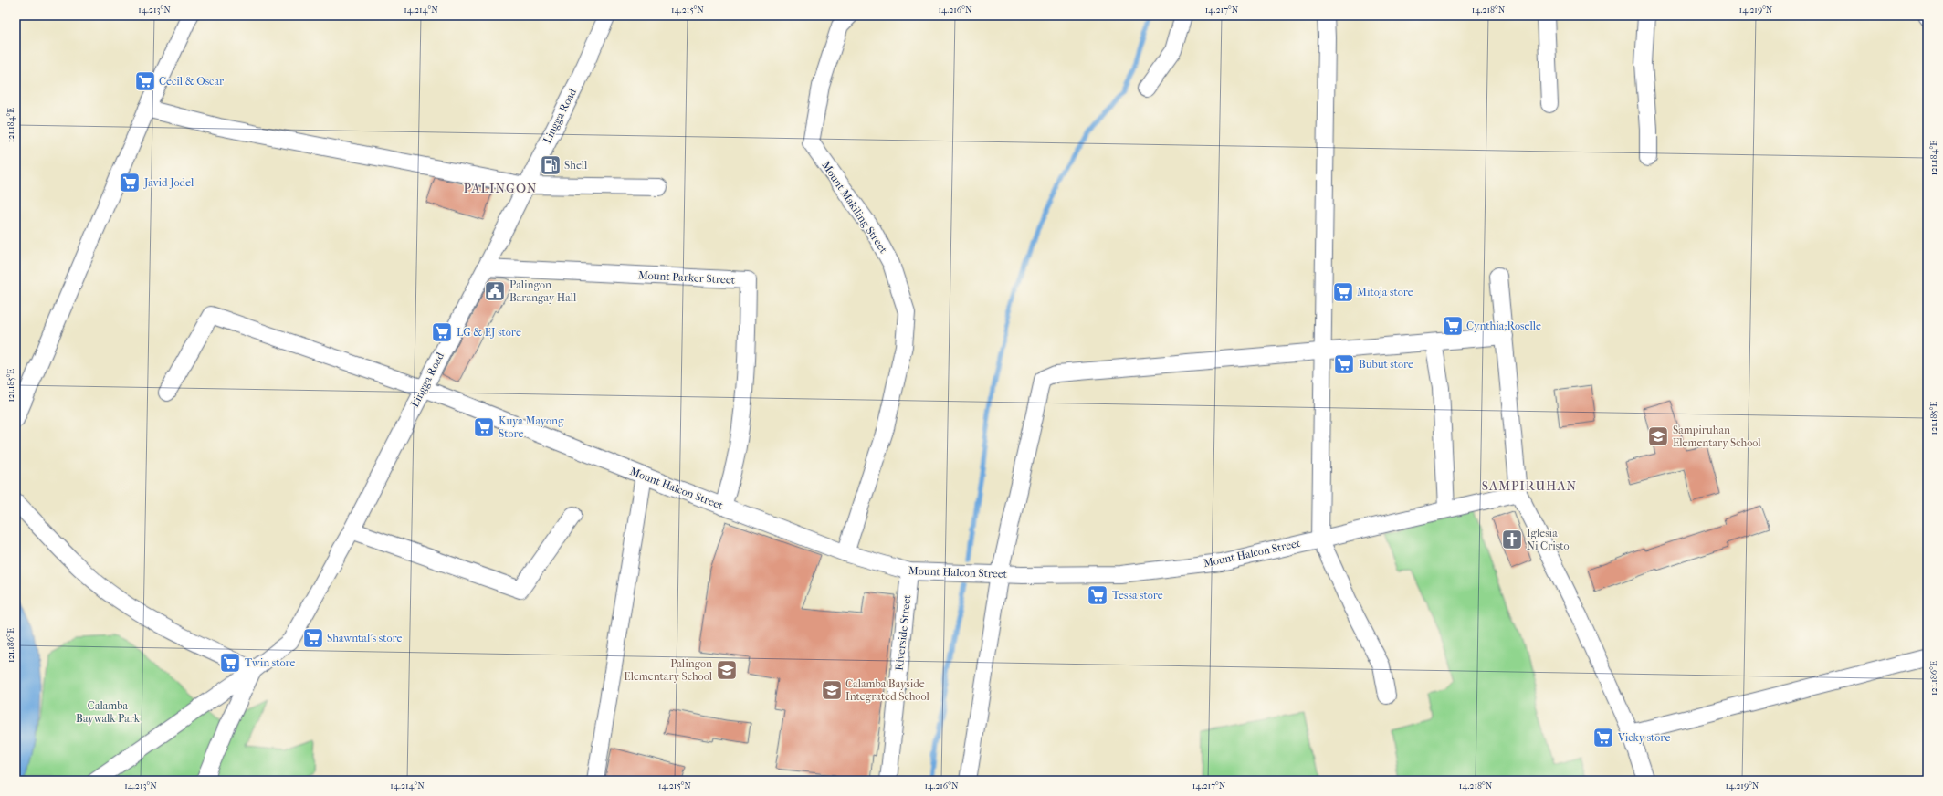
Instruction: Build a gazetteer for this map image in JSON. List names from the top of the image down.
{
  "streets": {
    "street": [
      "Lingga Road",
      "Mount Makiling Street",
      "Mount Parker Street",
      "Mount Halcon Street",
      "Riverside Street"
    ]
  },
  "crossings": [
    ["Lingga Road", "Mount Parker Street"],
    ["Lingga Road", "Mount Halcon Street"],
    ["Mount Makiling Street", "Mount Halcon Street"],
    ["Mount Parker Street", "Mount Halcon Street"],
    ["Mount Halcon Street", "Riverside Street"]
  ],
  "districts": ["PALINGON", "SAMPIRUHAN"],
  "parks": ["Calamba Baywalk Park"],
  "places": {
    "supermarket": [
      "Cecil & Oscar",
      "Javid Jodel",
      "Mitoja store",
      "Cynthia;Roselle",
      "LG & EJ store",
      "Bubut store",
      "Kuya Mayong Store",
      "Tessa store",
      "Shawntal's store",
      "Twin store",
      "Vicky store"
    ],
    "fuel station": ["Shell"],
    "public building": ["Palingon Barangay Hall"],
    "school or university": ["Sampiruhan Elementary School", "Palingon Elementary School", "Calamba Bayside Integrated School"],
    "church": ["Iglesia Ni Cristo"]
  },
  "coordinates": [
    "14.213°N",
    "14.214°N",
    "14.215°N",
    "14.216°N",
    "14.217°N",
    "14.218°N",
    "14.219°N",
    "121.184°E",
    "121.185°E",
    "121.186°E"
  ]
}
